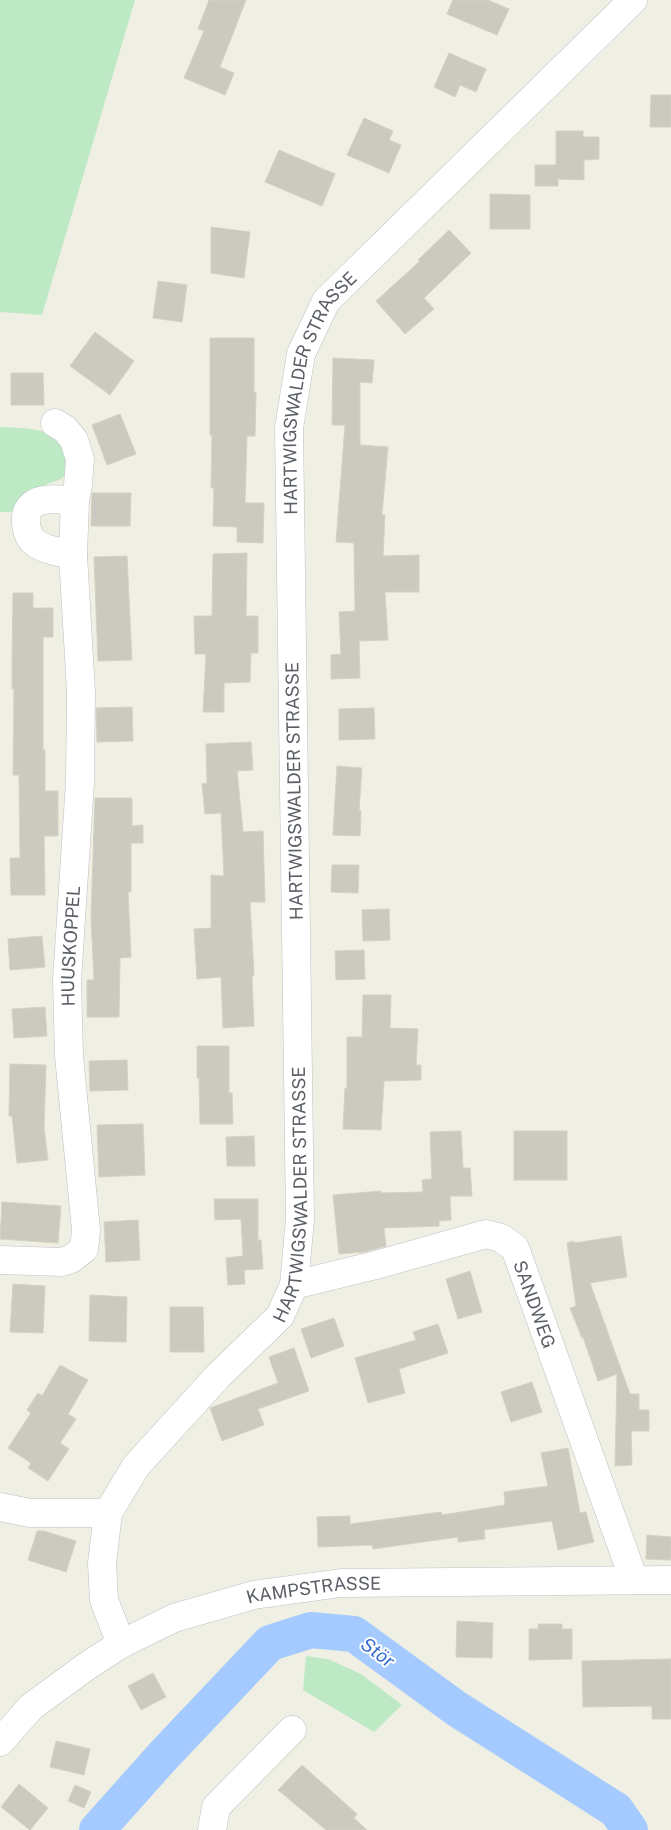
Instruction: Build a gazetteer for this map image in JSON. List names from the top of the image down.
{
  "streets": {
    "street": [
      "HARTWIGSWALDER STRASSE",
      "HUUSKOPPEL",
      "SANDWEG",
      "KAMPSTRASSE"
    ]
  },
  "crossings": [
    ["HARTWIGSWALDER STRASSE", "SANDWEG"],
    ["HARTWIGSWALDER STRASSE", "KAMPSTRASSE"],
    ["SANDWEG", "KAMPSTRASSE"]
  ],
  "water": ["Stör"]
}
